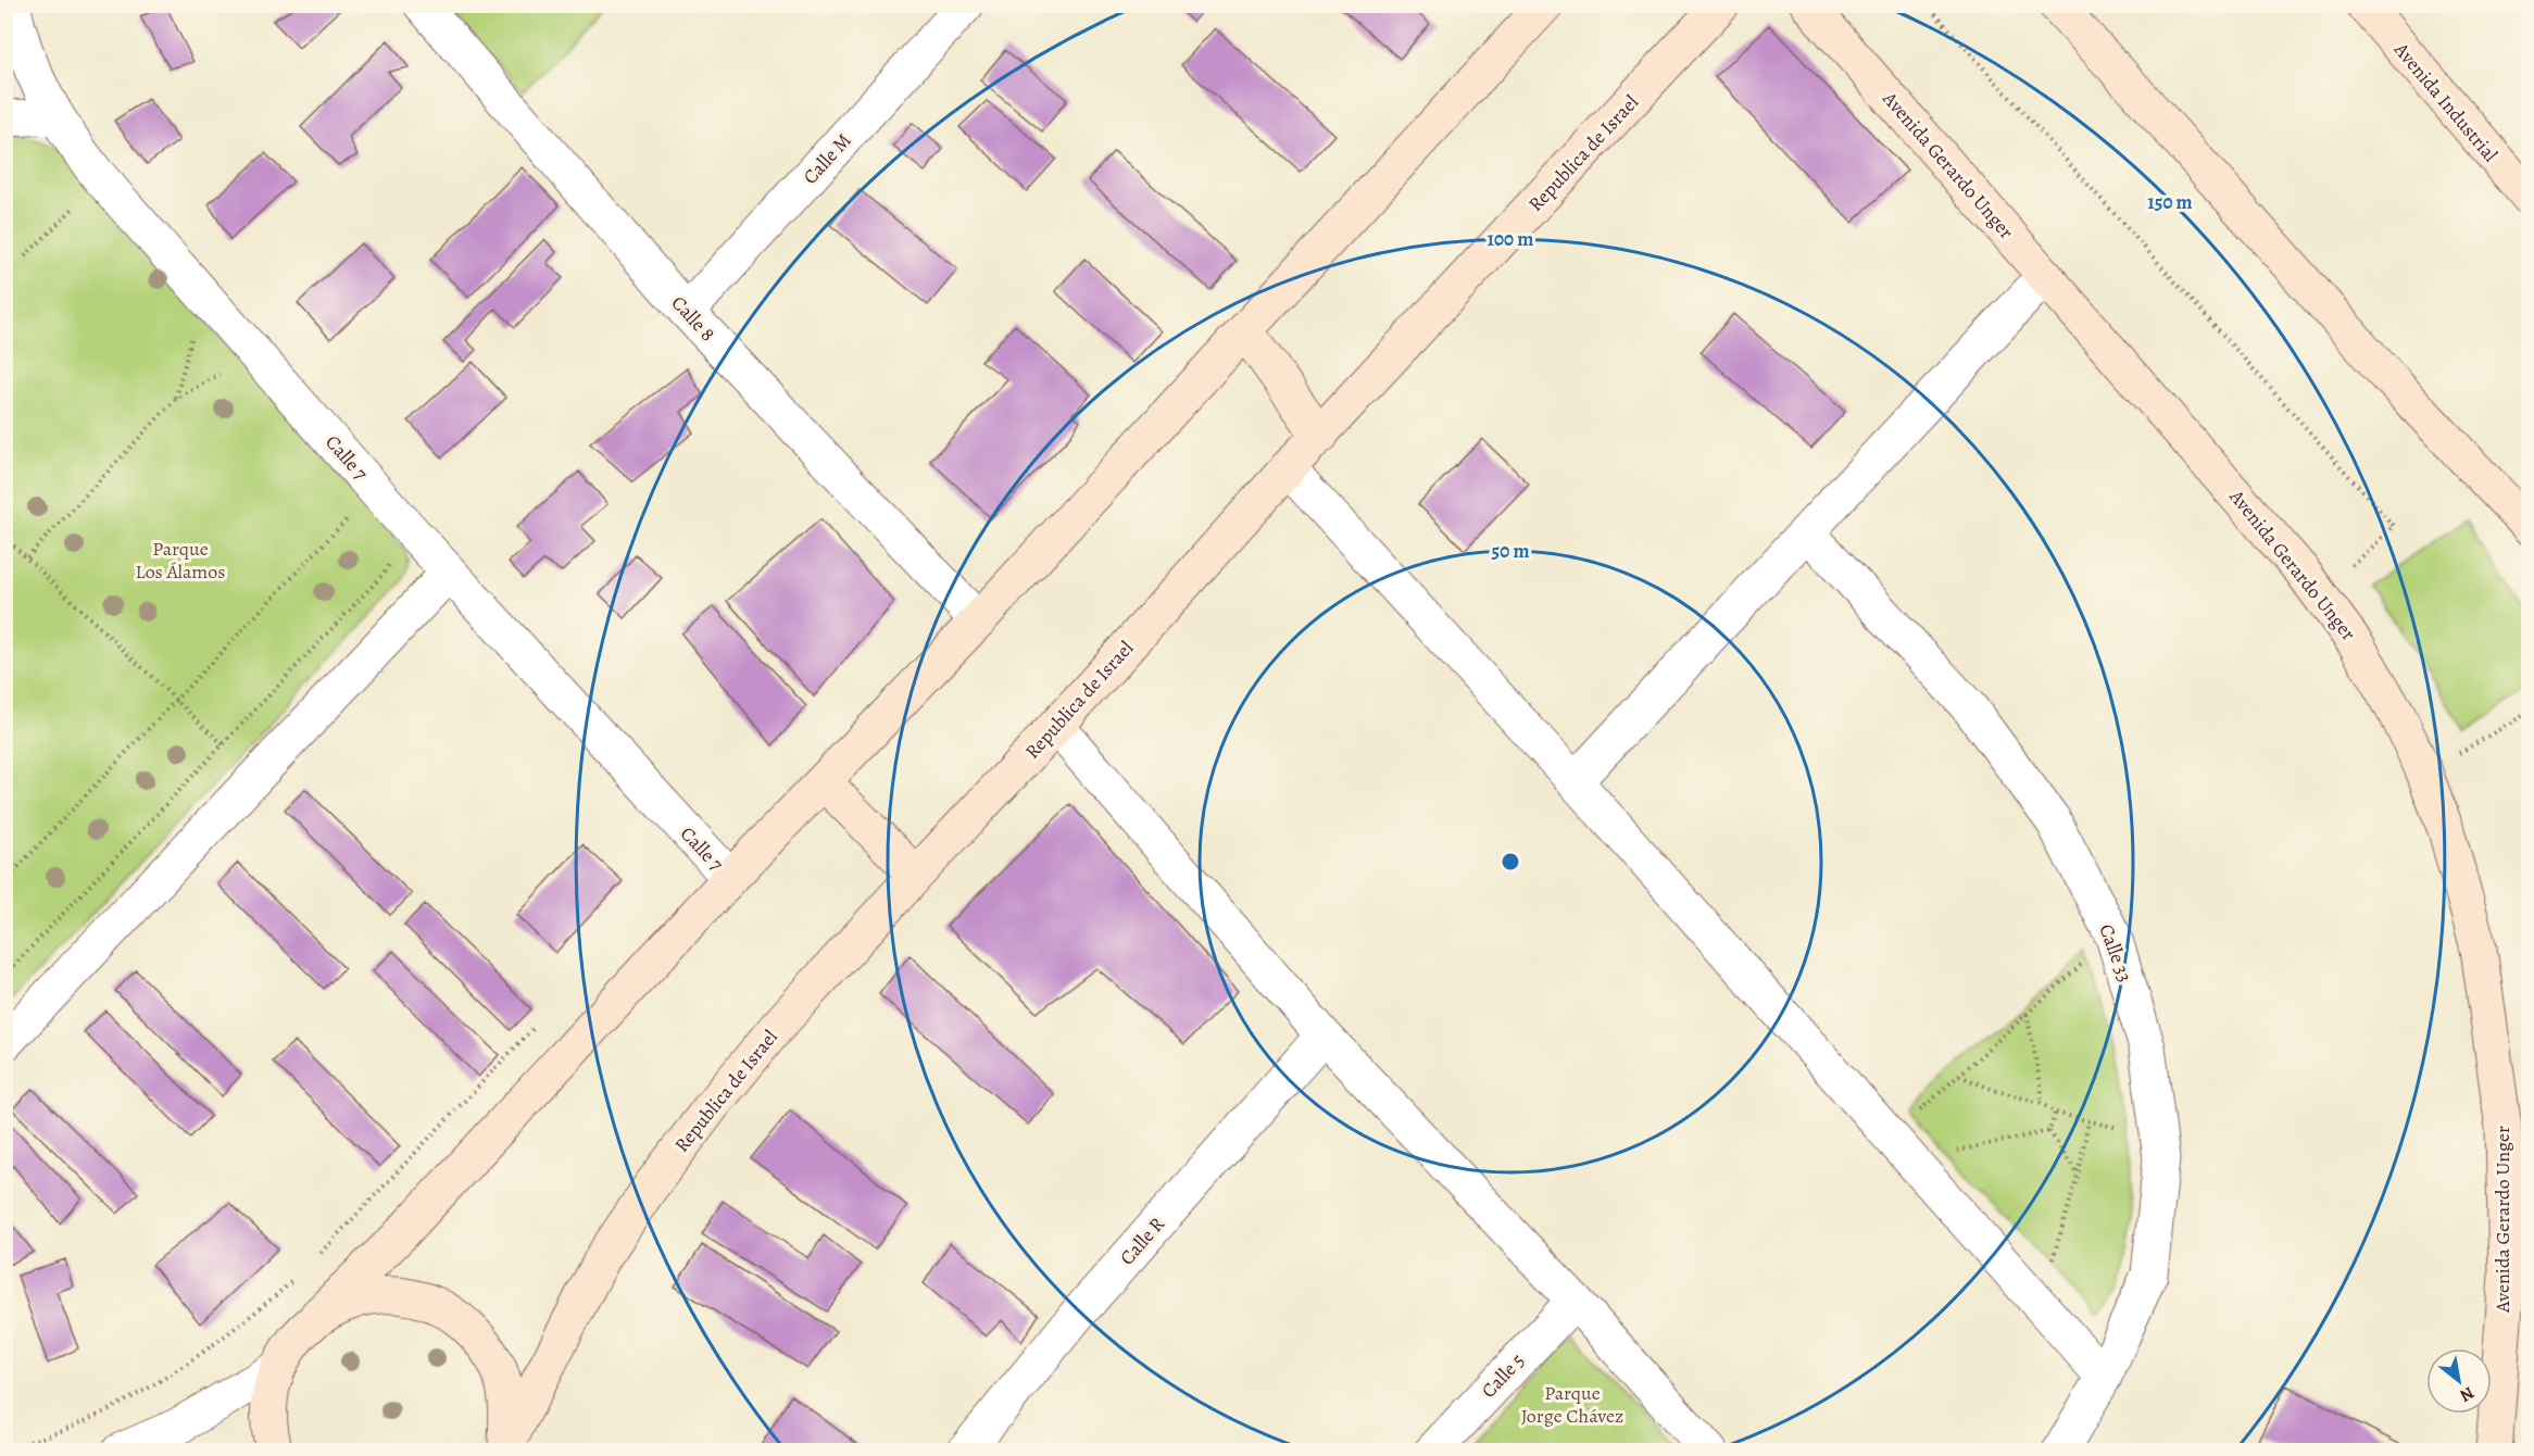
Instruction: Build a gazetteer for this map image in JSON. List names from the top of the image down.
{
  "streets": {
    "street": [
      "Avenida Industrial",
      "Republica de Israel",
      "Calle M",
      "Avenida Gerardo Unger",
      "Calle 8",
      "Calle 7",
      "Calle 33",
      "Calle R",
      "Calle 5"
    ]
  },
  "crossings": [
    ["Calle M", "Calle 8"]
  ],
  "parks": ["Parque Los Álamos", "Parque Jorge Chávez"],
  "north": "bottom right",
  "rings": ["150 m", "100 m", "50 m"]
}
